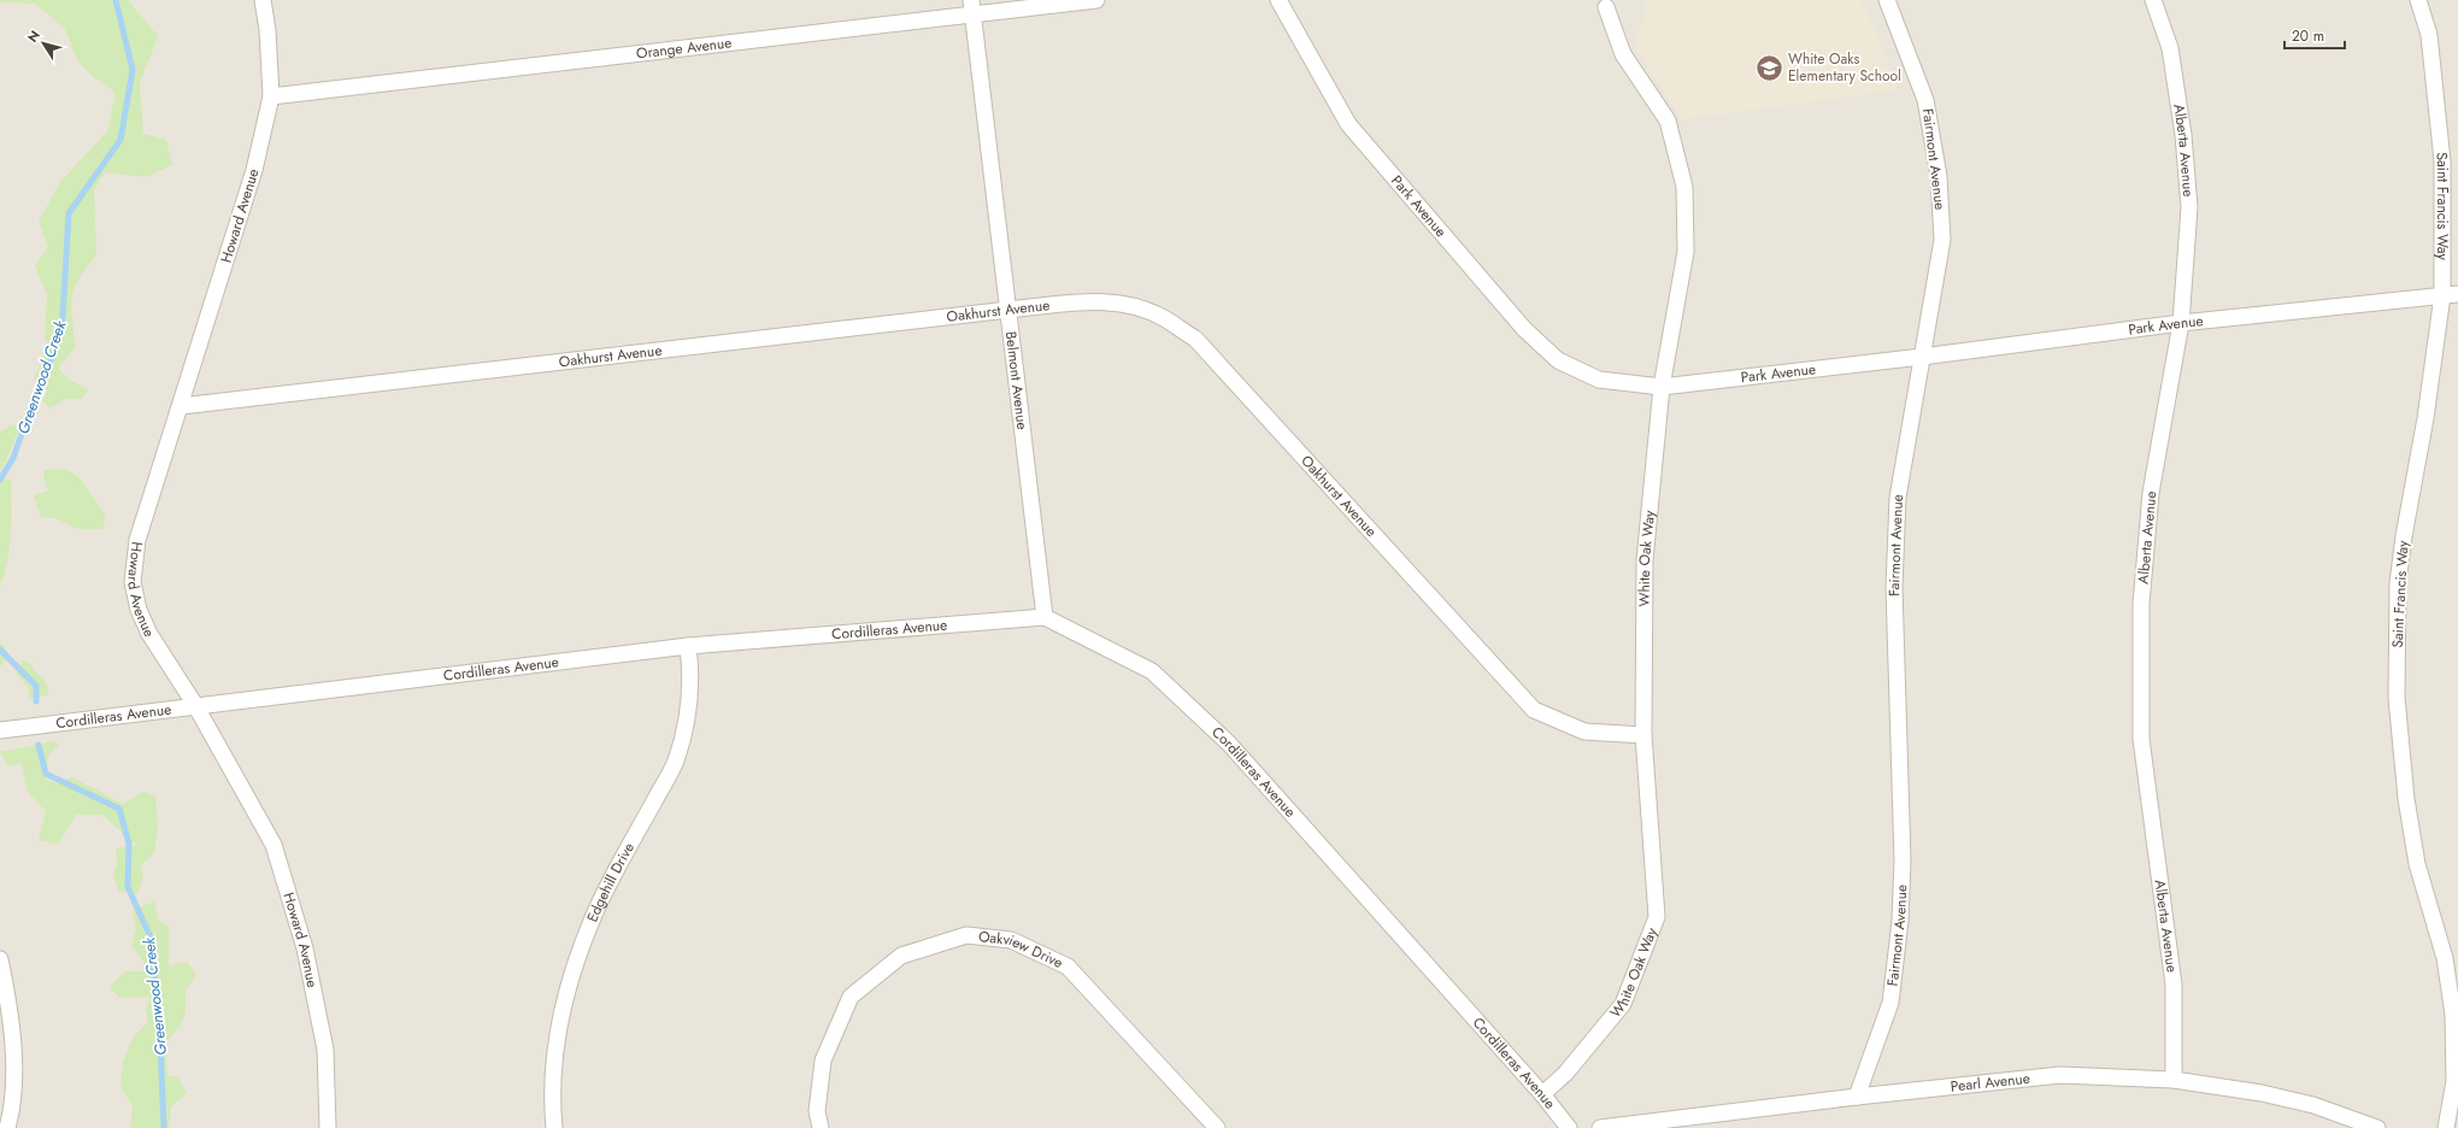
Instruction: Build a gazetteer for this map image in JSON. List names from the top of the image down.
{
  "streets": {
    "street": [
      "Orange Avenue",
      "Alberta Avenue",
      "Fairmont Avenue",
      "Park Avenue",
      "Saint Francis Way",
      "Howard Avenue",
      "Oakhurst Avenue",
      "Belmont Avenue",
      "White Oak Way",
      "Cordilleras Avenue",
      "Edgehill Drive",
      "Oakview Drive",
      "Pearl Avenue"
    ]
  },
  "crossings": [
    ["Orange Avenue", "Howard Avenue"],
    ["Orange Avenue", "Belmont Avenue"],
    ["Alberta Avenue", "Park Avenue"],
    ["Alberta Avenue", "Pearl Avenue"],
    ["Fairmont Avenue", "Park Avenue"],
    ["Fairmont Avenue", "Pearl Avenue"],
    ["Park Avenue", "Saint Francis Way"],
    ["Park Avenue", "White Oak Way"],
    ["Howard Avenue", "Oakhurst Avenue"],
    ["Howard Avenue", "Cordilleras Avenue"],
    ["Oakhurst Avenue", "Belmont Avenue"],
    ["Oakhurst Avenue", "White Oak Way"],
    ["Belmont Avenue", "Cordilleras Avenue"],
    ["White Oak Way", "Cordilleras Avenue"],
    ["Cordilleras Avenue", "Edgehill Drive"]
  ],
  "water": ["Greenwood Creek"],
  "places": {
    "school or university": ["White Oaks Elementary School"]
  },
  "scale_bar": "20 m",
  "north": "top left"
}
